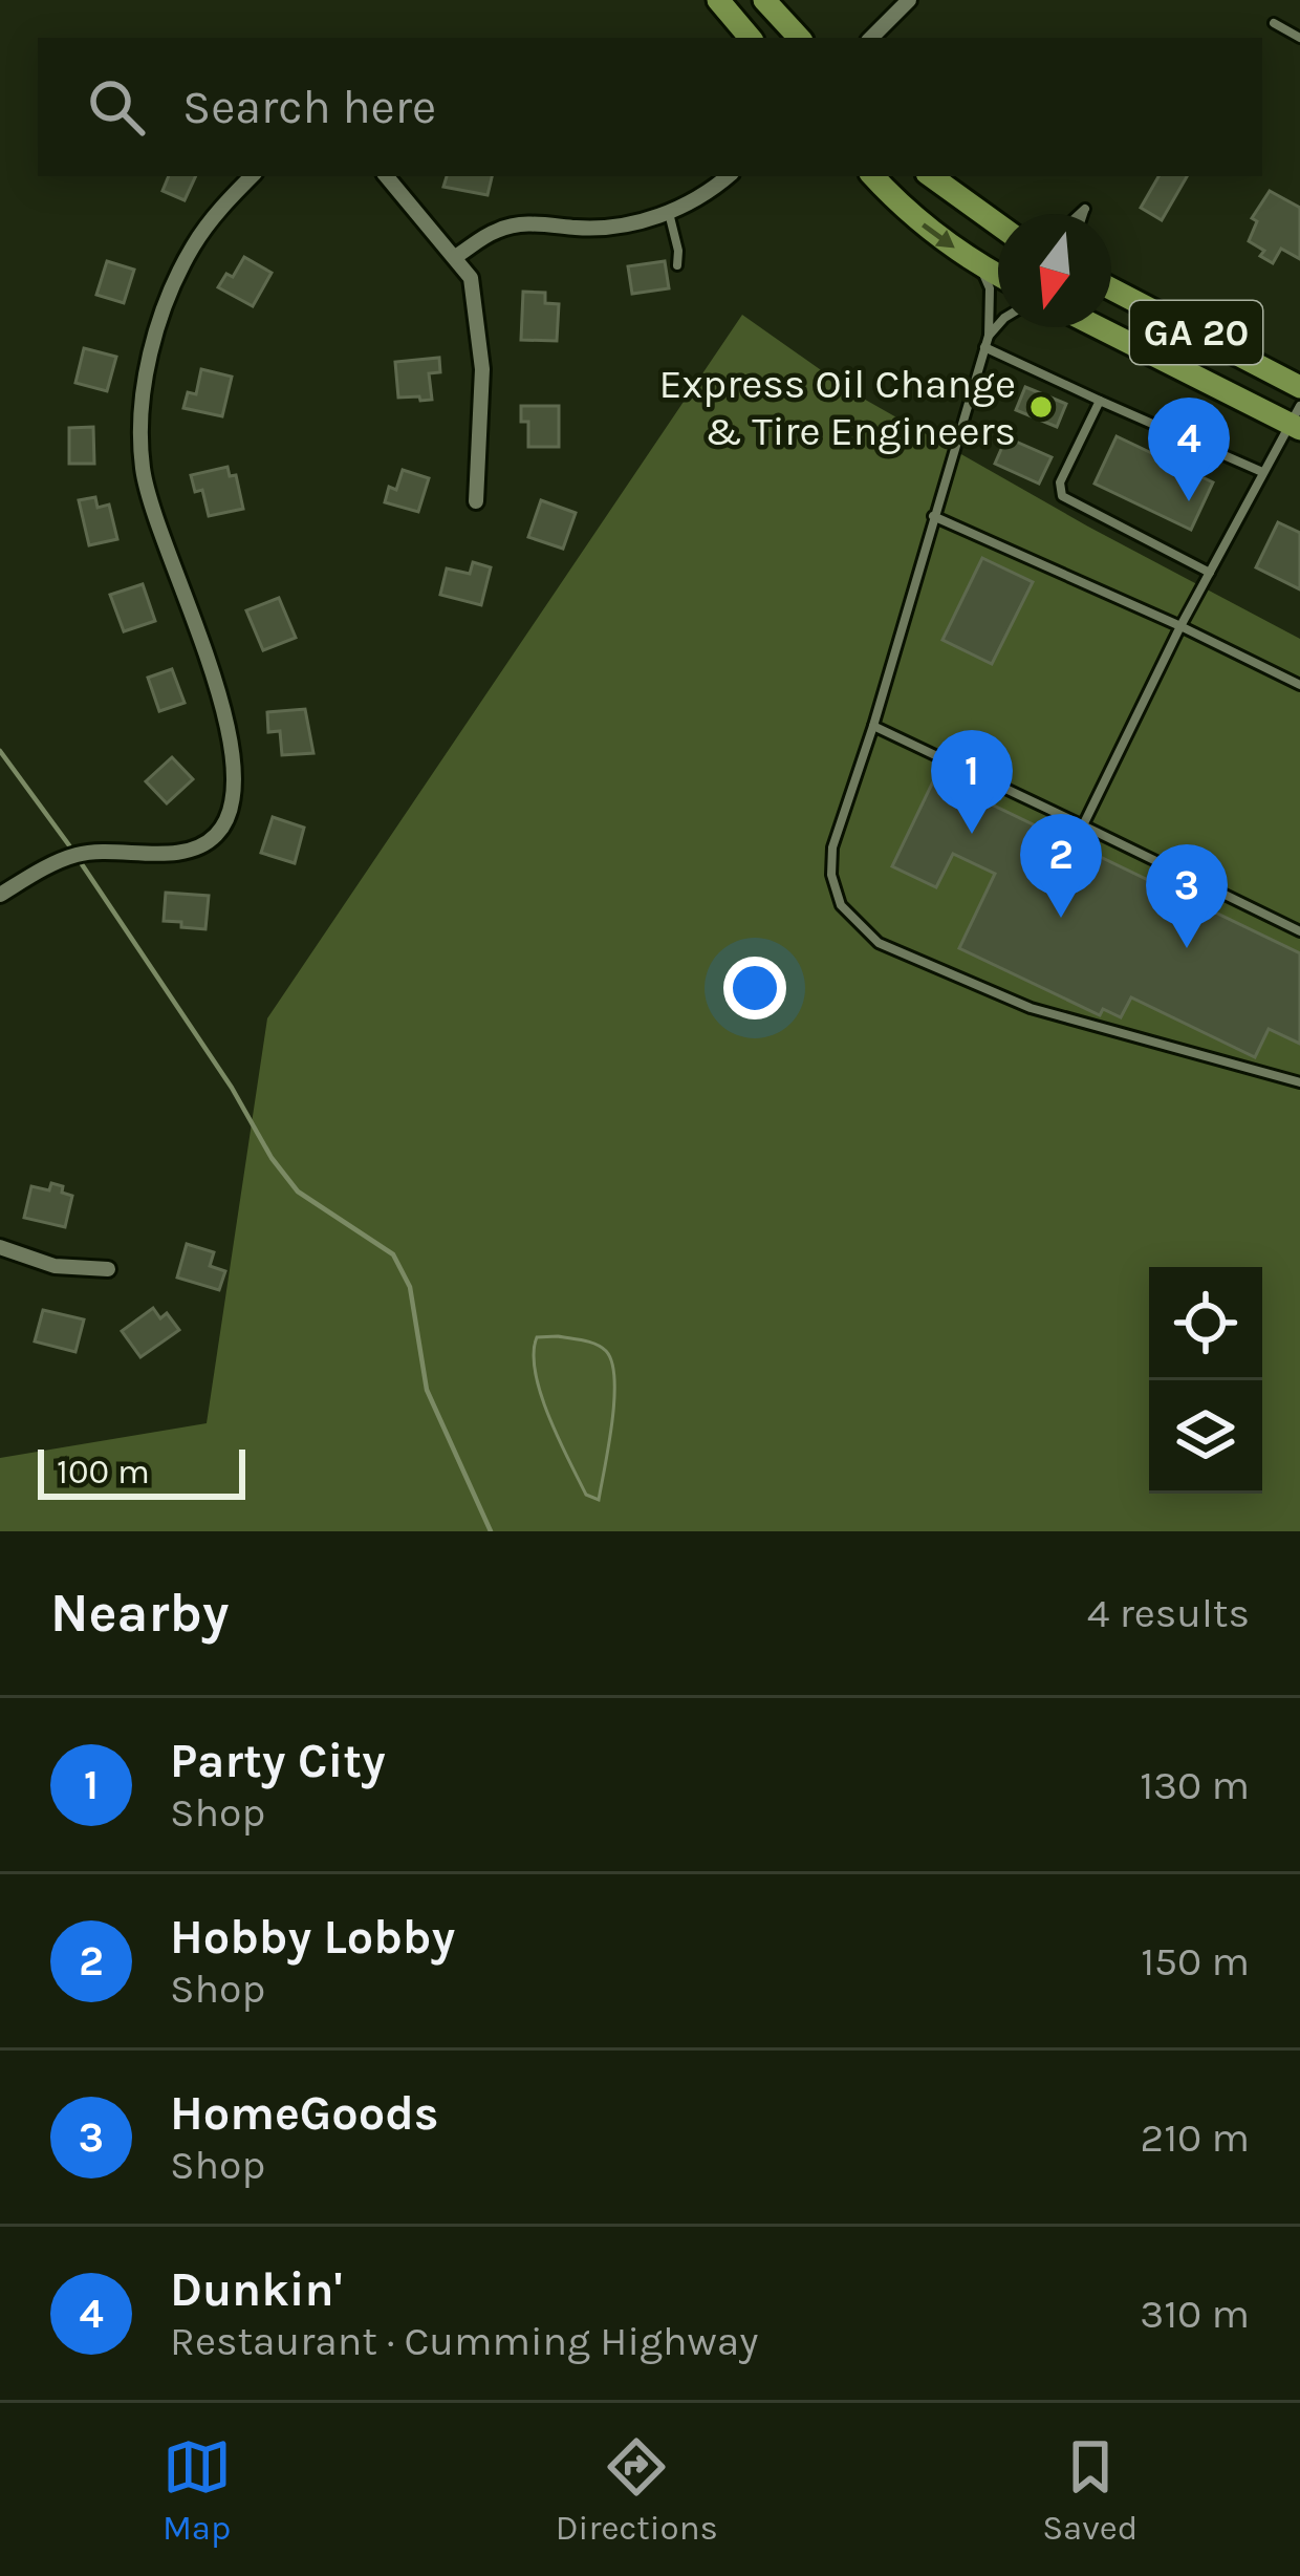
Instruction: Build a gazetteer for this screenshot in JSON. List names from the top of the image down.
{
  "streets": {
    "main road": ["GA 20"]
  },
  "places": ["Express Oil Change & Tire Engineers"],
  "scale_bar": "100 m",
  "north": "bottom",
  "page": {
    "search": "Search here",
    "pins": [
      "4",
      "1",
      "2",
      "3"
    ],
    "scale": "100 m",
    "heading": ["Nearby", "4 results"],
    "list": [
      {
        "mark": "1",
        "name": "Party City",
        "note": "Shop",
        "value": "130 m"
      },
      {
        "mark": "2",
        "name": "Hobby Lobby",
        "note": "Shop",
        "value": "150 m"
      },
      {
        "mark": "3",
        "name": "HomeGoods",
        "note": "Shop",
        "value": "210 m"
      },
      {
        "mark": "4",
        "name": "Dunkin'",
        "note": "Restaurant · Cumming Highway",
        "value": "310 m"
      }
    ],
    "nav": ["Map", "Directions", "Saved"]
  }
}
